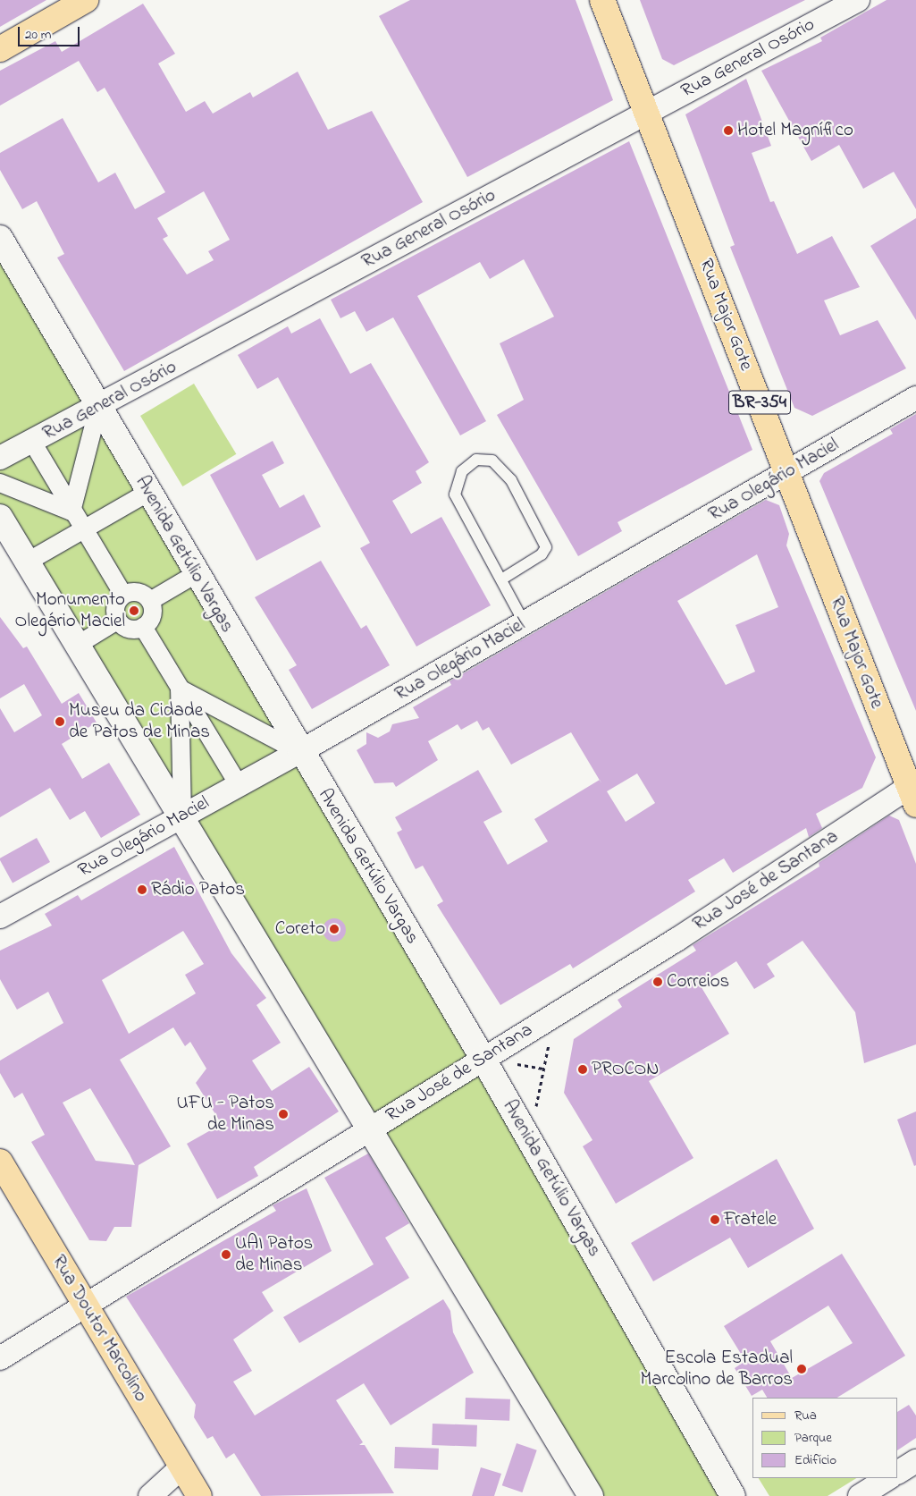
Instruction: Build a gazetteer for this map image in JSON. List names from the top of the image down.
{
  "streets": {
    "main road": ["Rua Major Gote", "BR-354", "Rua Doutor Marcolino"],
    "street": [
      "Rua General Osório",
      "Rua Olegário Maciel",
      "Avenida Getúlio Vargas",
      "Rua José de Santana"
    ]
  },
  "crossings": [
    ["Rua General Osório", "Rua Major Gote"],
    ["Rua General Osório", "Avenida Getúlio Vargas"],
    ["Rua Major Gote", "Rua Olegário Maciel"],
    ["Rua Major Gote", "Rua José de Santana"],
    ["Rua Olegário Maciel", "Avenida Getúlio Vargas"],
    ["Avenida Getúlio Vargas", "Rua José de Santana"],
    ["Rua José de Santana", "Rua Doutor Marcolino"]
  ],
  "places": [
    "Hotel Magnífico",
    "Monumento Olegário Maciel",
    "Museu da Cidade de Patos de Minas",
    "Rádio Patos",
    "Coreto",
    "Correios",
    "PROCON",
    "UFU - Patos de Minas",
    "Fratele",
    "UAI Patos de Minas",
    "Escola Estadual Marcolino de Barros"
  ],
  "legend": ["Rua", "Parque", "Edifício"],
  "scale_bar": "20 m"
}
